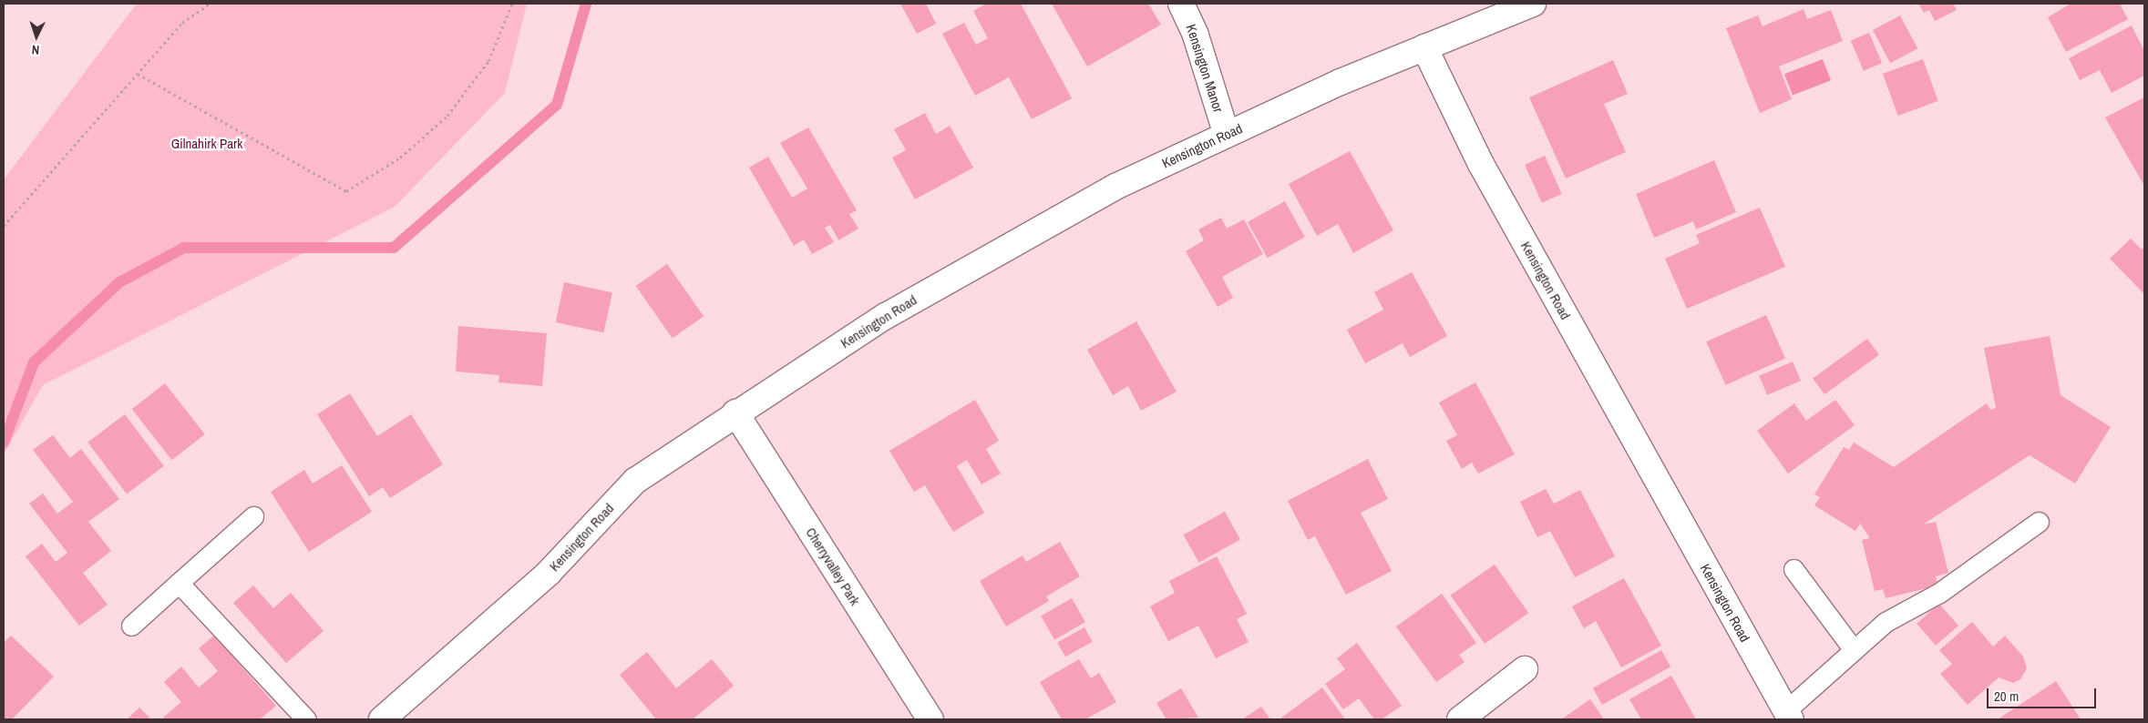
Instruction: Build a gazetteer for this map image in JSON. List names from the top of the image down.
{
  "streets": {
    "street": ["Kensington Manor", "Kensington Road", "Cherryvalley Park"]
  },
  "crossings": [
    ["Kensington Manor", "Kensington Road"],
    ["Kensington Road", "Cherryvalley Park"]
  ],
  "parks": ["Gilnahirk Park"],
  "scale_bar": "20 m",
  "north": "bottom"
}
